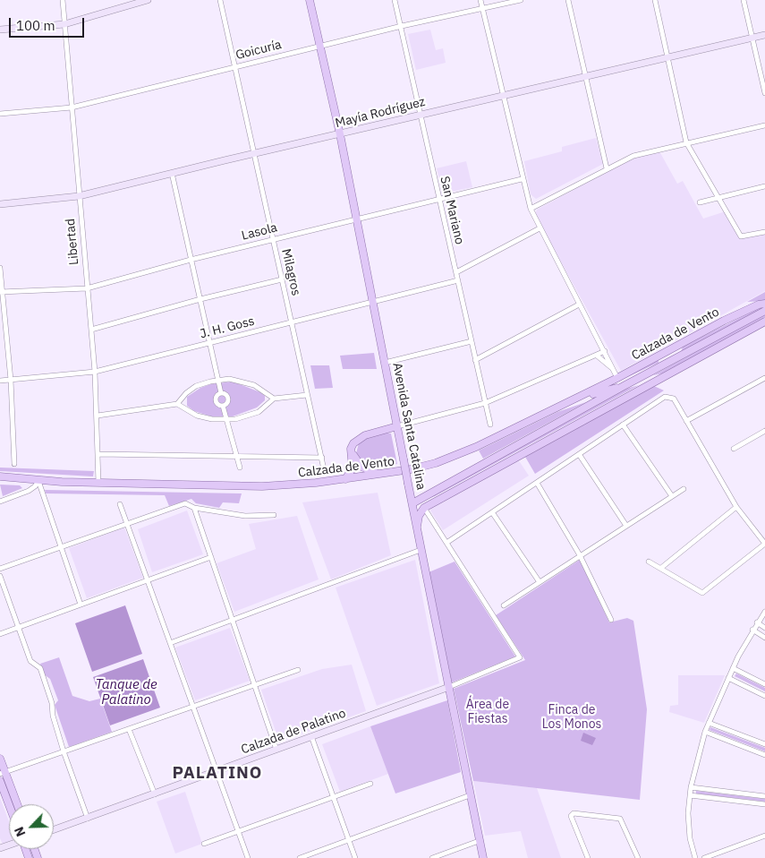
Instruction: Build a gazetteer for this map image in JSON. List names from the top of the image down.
{
  "streets": {
    "main road": [
      "Mayía Rodríguez",
      "Calzada de Vento",
      "Avenida Santa Catalina",
      "Calzada de Palatino"
    ],
    "street": [
      "Goicuría",
      "San Mariano",
      "Lasola",
      "Libertad",
      "Milagros",
      "J. H. Goss"
    ]
  },
  "crossings": [
    ["Goicuría", "San Mariano"],
    ["Goicuría", "Libertad"],
    ["Goicuría", "Milagros"],
    ["Goicuría", "Avenida Santa Catalina"],
    ["Mayía Rodríguez", "San Mariano"],
    ["Mayía Rodríguez", "Libertad"],
    ["Mayía Rodríguez", "Milagros"],
    ["Mayía Rodríguez", "Avenida Santa Catalina"],
    ["San Mariano", "Lasola"],
    ["San Mariano", "J. H. Goss"],
    ["Lasola", "Libertad"],
    ["Lasola", "Milagros"],
    ["Lasola", "Avenida Santa Catalina"],
    ["Libertad", "J. H. Goss"],
    ["Libertad", "Calzada de Vento"],
    ["Milagros", "J. H. Goss"],
    ["J. H. Goss", "Avenida Santa Catalina"],
    ["Calzada de Vento", "Avenida Santa Catalina"],
    ["Avenida Santa Catalina", "Calzada de Palatino"]
  ],
  "districts": ["PALATINO"],
  "water": ["Tanque de Palatino"],
  "parks": ["Área de Fiestas", "Finca de Los Monos"],
  "scale_bar": "100 m",
  "north": "bottom left"
}
